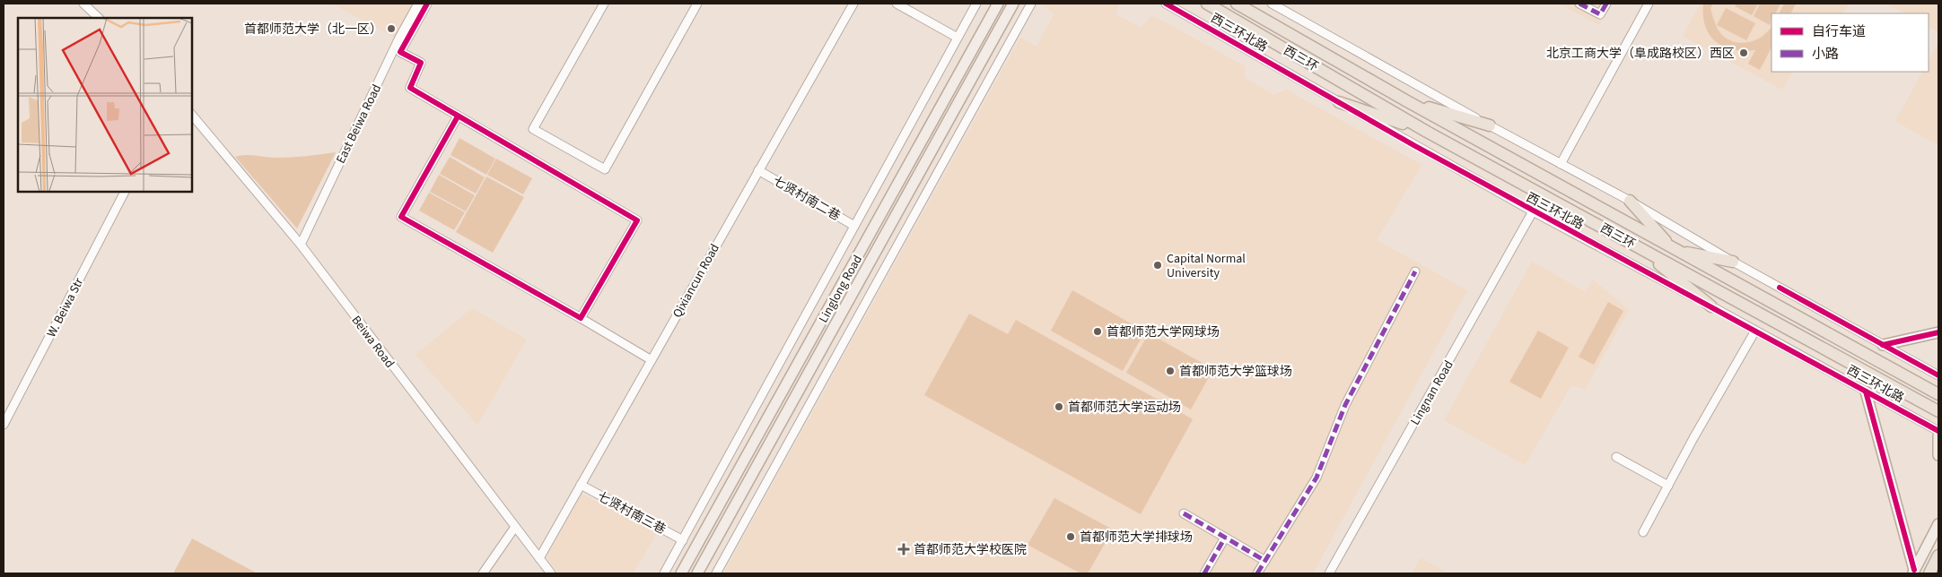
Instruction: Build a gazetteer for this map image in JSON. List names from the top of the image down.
{
  "streets": {
    "highway": ["西三环"],
    "main road": ["Linglong Road"],
    "street": [
      "西三环北路",
      "East Beiwa Road",
      "七贤村南二巷",
      "Qixiancun Road",
      "W. Beiwa Str",
      "Beiwa Road",
      "Lingnan Road",
      "七贤村南三巷"
    ]
  },
  "crossings": [
    ["西三环北路", "Lingnan Road"],
    ["East Beiwa Road", "Beiwa Road"],
    ["七贤村南二巷", "Qixiancun Road"],
    ["七贤村南二巷", "Linglong Road"],
    ["Qixiancun Road", "Beiwa Road"],
    ["Qixiancun Road", "七贤村南三巷"],
    ["Linglong Road", "七贤村南三巷"]
  ],
  "places": {
    "other": [
      "首都师范大学（北一区）",
      "北京工商大学（阜成路校区）西区",
      "Capital Normal University",
      "首都师范大学网球场",
      "首都师范大学篮球场",
      "首都师范大学运动场",
      "首都师范大学排球场"
    ],
    "health": ["首都师范大学校医院"]
  },
  "legend": ["自行车道", "小路"]
}
